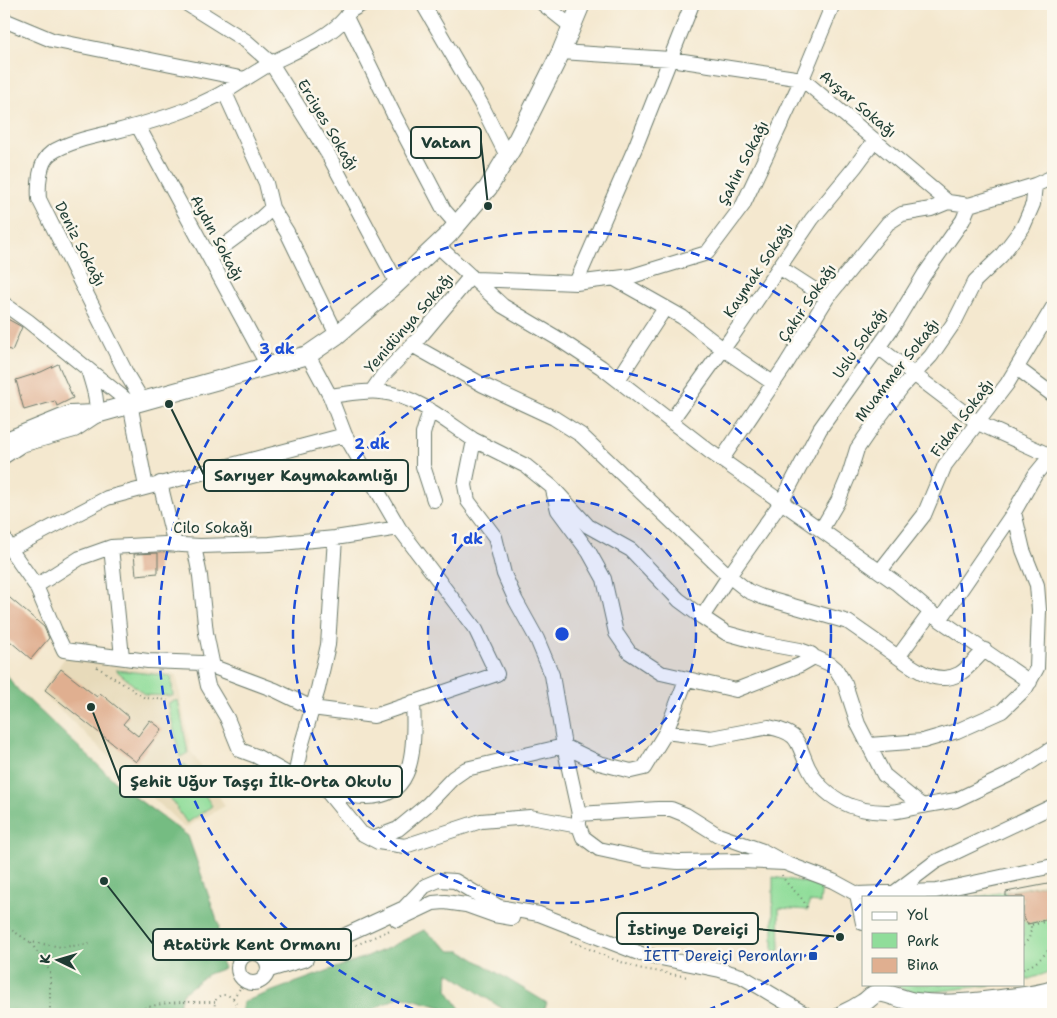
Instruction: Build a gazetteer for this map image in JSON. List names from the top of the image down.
{
  "streets": {
    "street": [
      "Avşar Sokağı",
      "Erciyes Sokağı",
      "Şahin Sokağı",
      "Aydın Sokağı",
      "Deniz Sokağı",
      "Kaymak Sokağı",
      "Çakır Sokağı",
      "Yenidünya Sokağı",
      "Uslu Sokağı",
      "Muammer Sokağı",
      "Fidan Sokağı",
      "Cilo Sokağı"
    ]
  },
  "crossings": [
    ["Avşar Sokağı", "Şahin Sokağı"],
    ["Avşar Sokağı", "Kaymak Sokağı"],
    ["Avşar Sokağı", "Çakır Sokağı"],
    ["Erciyes Sokağı", "Deniz Sokağı"],
    ["Şahin Sokağı", "Yenidünya Sokağı"],
    ["Aydın Sokağı", "Deniz Sokağı"]
  ],
  "places": {
    "other": [
      "Vatan",
      "Sarıyer Kaymakamlığı",
      "Şehit Uğur Taşçı İlk-Orta Okulu",
      "Atatürk Kent Ormanı",
      "İstinye Dereiçi"
    ],
    "transit": ["İETT Dereiçi Peronları"]
  },
  "legend": ["Yol", "Park", "Bina"],
  "north": "left",
  "rings": ["3 dk", "2 dk", "1 dk"]
}
